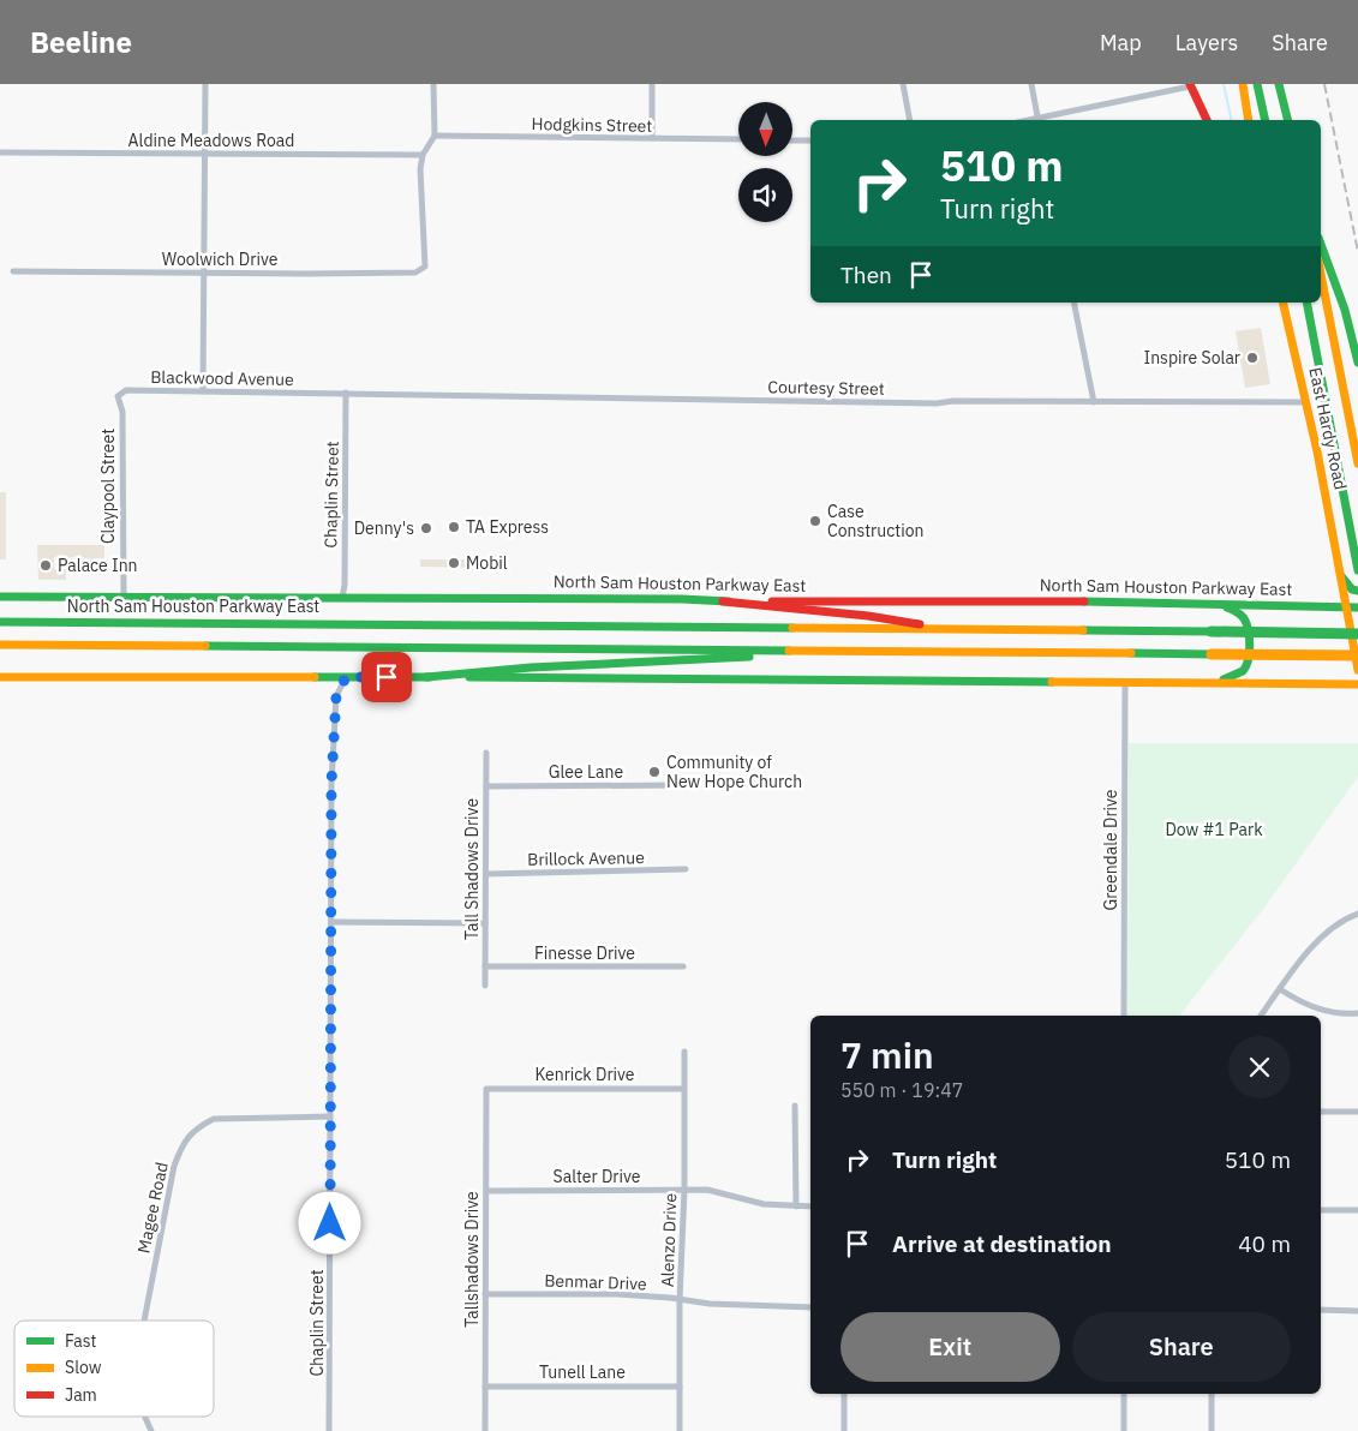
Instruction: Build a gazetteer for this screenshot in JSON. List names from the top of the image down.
{
  "streets": {
    "main road": ["East Hardy Road", "North Sam Houston Parkway East"],
    "street": [
      "Hodgkins Street",
      "Aldine Meadows Road",
      "Woolwich Drive",
      "Blackwood Avenue",
      "Courtesy Street",
      "Claypool Street",
      "Chaplin Street",
      "Glee Lane",
      "Greendale Drive",
      "Brillock Avenue",
      "Tall Shadows Drive",
      "Finesse Drive",
      "Kenrick Drive",
      "Salter Drive",
      "Magee Road",
      "Alenzo Drive",
      "Tallshadows Drive",
      "Benmar Drive",
      "Tunell Lane"
    ]
  },
  "crossings": [
    ["Aldine Meadows Road", "Woolwich Drive"],
    ["Blackwood Avenue", "Courtesy Street"],
    ["Blackwood Avenue", "Claypool Street"],
    ["Blackwood Avenue", "Chaplin Street"],
    ["Courtesy Street", "East Hardy Road"],
    ["Courtesy Street", "Chaplin Street"],
    ["East Hardy Road", "North Sam Houston Parkway East"],
    ["Claypool Street", "North Sam Houston Parkway East"],
    ["Chaplin Street", "North Sam Houston Parkway East"],
    ["Chaplin Street", "Magee Road"],
    ["Glee Lane", "Tall Shadows Drive"],
    ["Brillock Avenue", "Tall Shadows Drive"],
    ["Tall Shadows Drive", "Finesse Drive"],
    ["Kenrick Drive", "Alenzo Drive"],
    ["Kenrick Drive", "Tallshadows Drive"],
    ["Salter Drive", "Alenzo Drive"],
    ["Salter Drive", "Tallshadows Drive"],
    ["Alenzo Drive", "Benmar Drive"],
    ["Alenzo Drive", "Tunell Lane"],
    ["Tallshadows Drive", "Benmar Drive"],
    ["Tallshadows Drive", "Tunell Lane"]
  ],
  "parks": ["Dow #1 Park"],
  "places": [
    "Inspire Solar",
    "Case Construction",
    "TA Express",
    "Denny's",
    "Mobil",
    "Palace Inn",
    "Community of New Hope Church"
  ],
  "legend": ["Fast", "Slow", "Jam"],
  "north": "bottom",
  "page": {
    "header": "Beeline",
    "nav": ["Map", "Layers", "Share"],
    "turn": ["510 m", "Turn right"],
    "then": "Then",
    "heading": ["7 min", "550 m · 19:47"],
    "list": [
      {
        "name": "Turn right",
        "value": "510 m"
      },
      {
        "name": "Arrive at destination",
        "value": "40 m"
      }
    ],
    "buttons": ["Exit", "Share"]
  }
}
